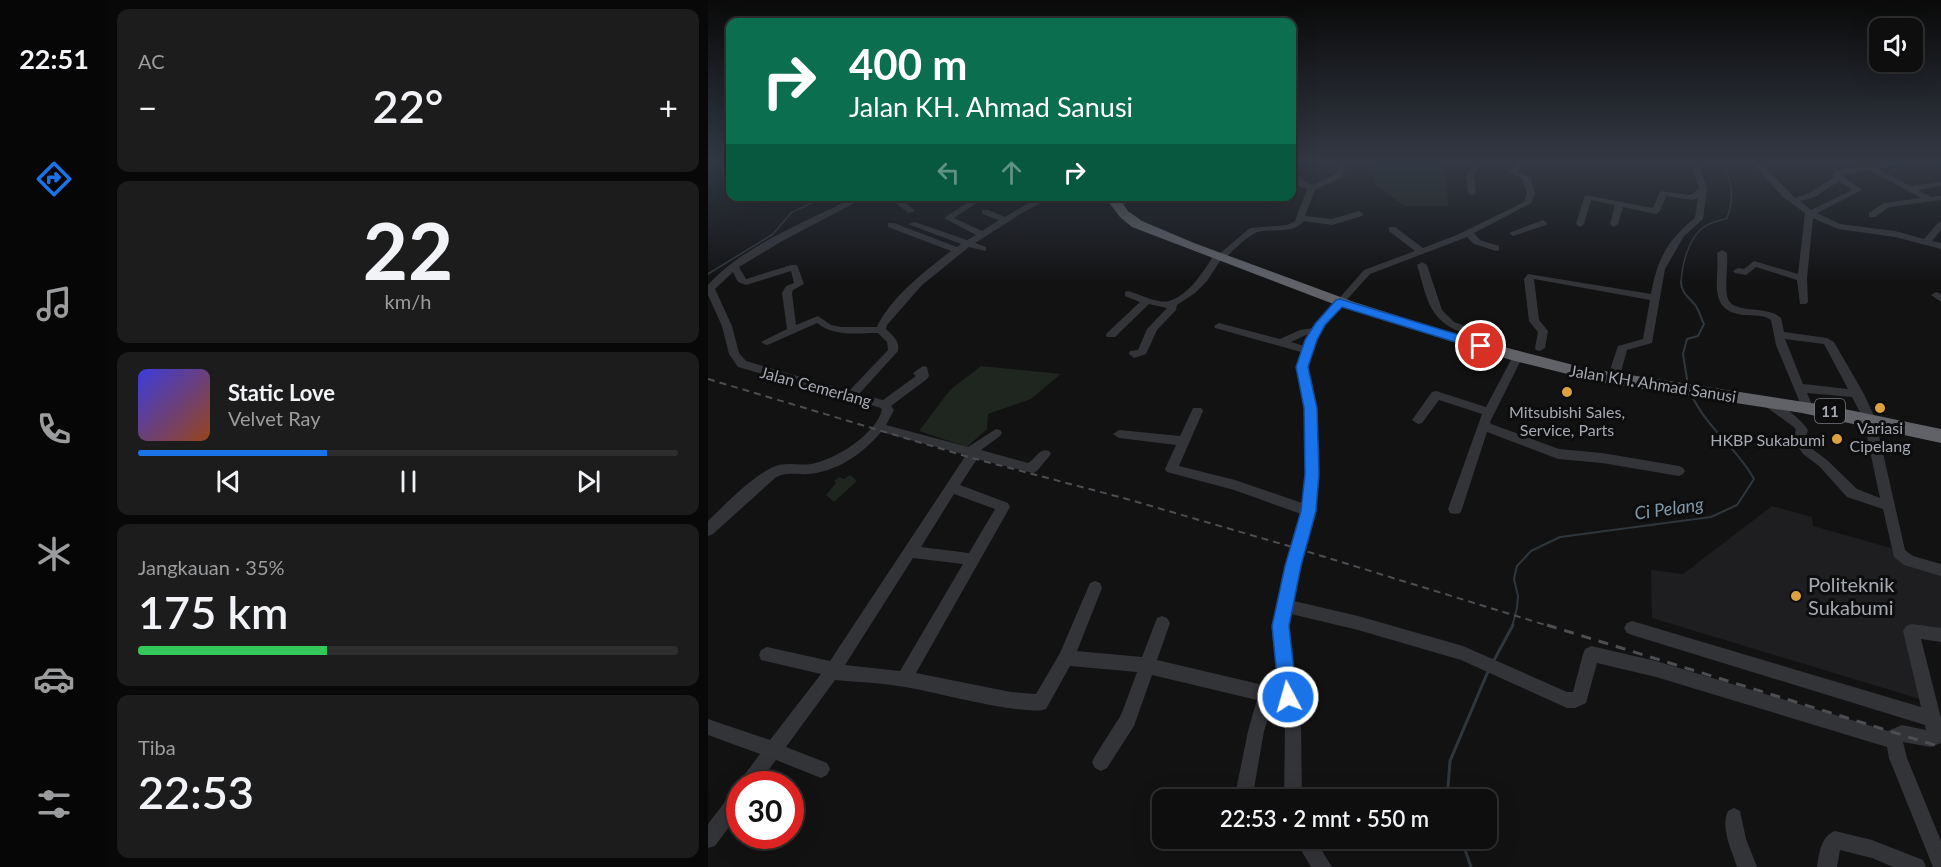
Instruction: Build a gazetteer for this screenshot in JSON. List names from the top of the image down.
{
  "streets": {
    "highway": ["Jalan KH. Ahmad Sanusi", "11"],
    "street": ["Jalan Cemerlang"]
  },
  "water": ["Ci Pelang"],
  "places": [
    "Mitsubishi Sales, Service, Parts",
    "Variasi Cipelang",
    "HKBP Sukabumi",
    "Politeknik Sukabumi"
  ],
  "page": {
    "tabs": "22:51",
    "tile": [
      "AC",
      ["22", "km/h"],
      ["Jangkauan · 35%", "175 km"],
      ["Tiba", "22:53"]
    ],
    "turn": ["400 m", "Jalan KH. Ahmad Sanusi"],
    "heat": ["−", "22°", "+"],
    "song": ["Static Love", "Velvet Ray"],
    "limit": "30",
    "trip": "22:53 · 2 mnt · 550 m"
  }
}
